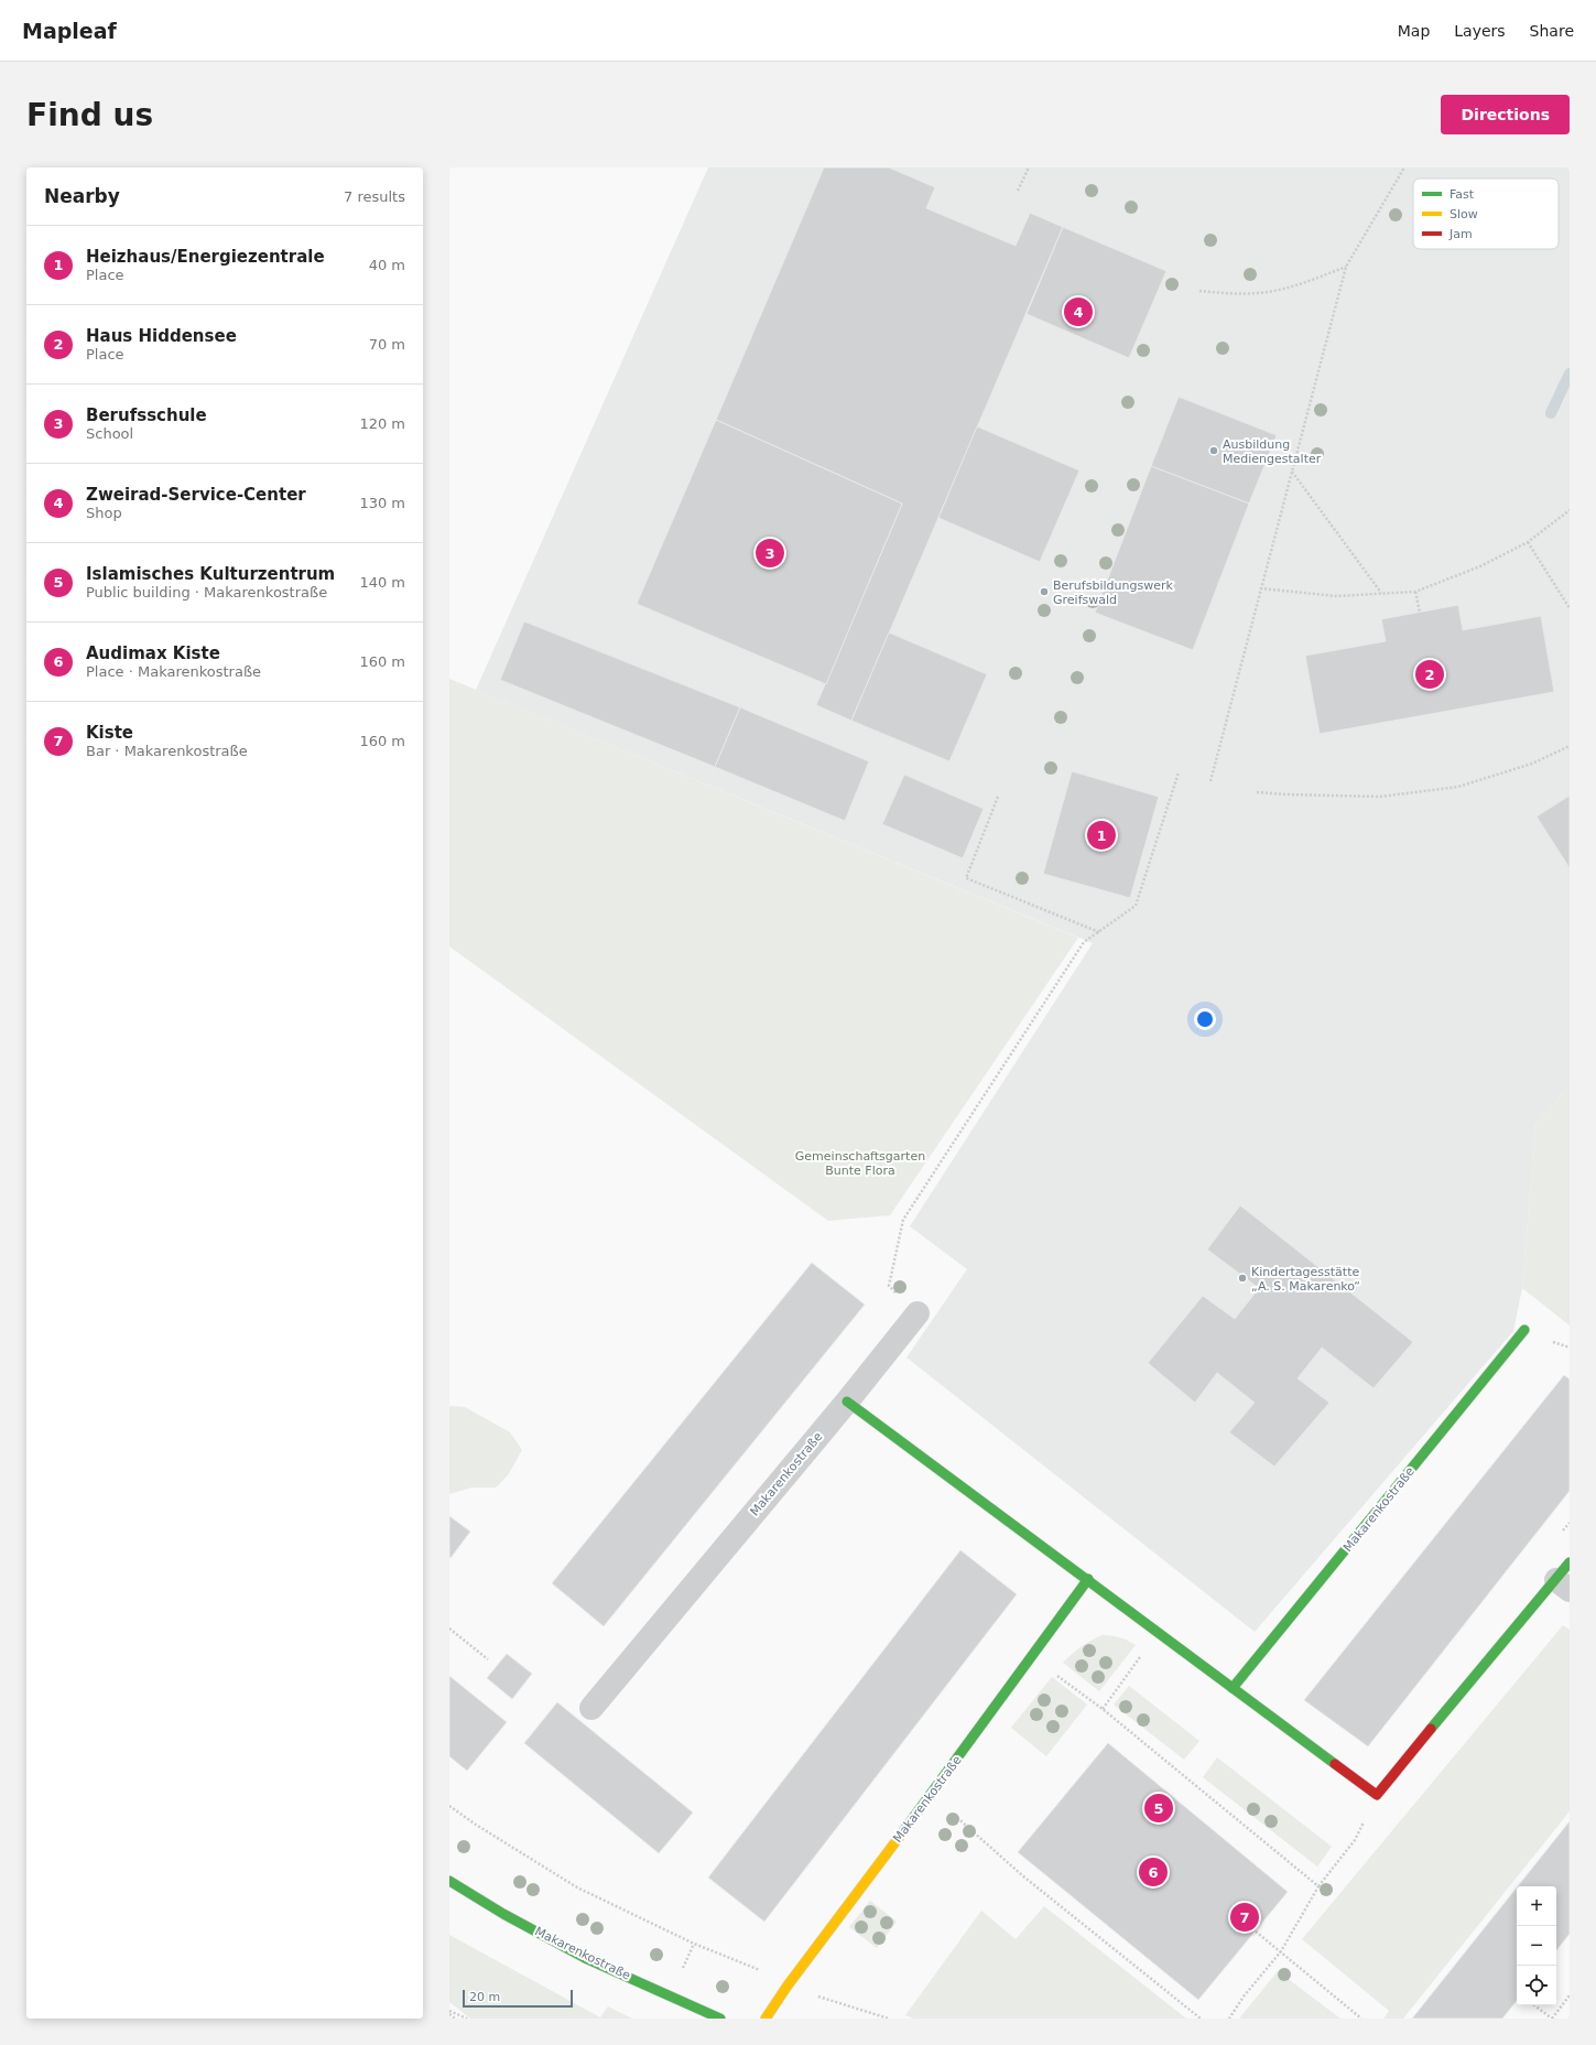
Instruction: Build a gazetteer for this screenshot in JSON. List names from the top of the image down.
{
  "streets": {
    "street": ["Makarenkostraße"]
  },
  "parks": ["Gemeinschaftsgarten Bunte Flora"],
  "places": ["Ausbildung Mediengestalter", "Berufsbildungswerk Greifswald", "Kindertagesstätte „A. S. Makarenko“"],
  "legend": ["Fast", "Slow", "Jam"],
  "scale_bar": "20 m",
  "page": {
    "header": "Mapleaf",
    "nav": ["Map", "Layers", "Share"],
    "buttons": "Directions",
    "title": "Find us",
    "heading": ["Nearby", "7 results"],
    "list": [
      {
        "mark": "1",
        "name": "Heizhaus/Energiezentrale",
        "note": "Place",
        "value": "40 m"
      },
      {
        "mark": "2",
        "name": "Haus Hiddensee",
        "note": "Place",
        "value": "70 m"
      },
      {
        "mark": "3",
        "name": "Berufsschule",
        "note": "School",
        "value": "120 m"
      },
      {
        "mark": "4",
        "name": "Zweirad-Service-Center",
        "note": "Shop",
        "value": "130 m"
      },
      {
        "mark": "5",
        "name": "Islamisches Kulturzentrum",
        "note": "Public building · Makarenkostraße",
        "value": "140 m"
      },
      {
        "mark": "6",
        "name": "Audimax Kiste",
        "note": "Place · Makarenkostraße",
        "value": "160 m"
      },
      {
        "mark": "7",
        "name": "Kiste",
        "note": "Bar · Makarenkostraße",
        "value": "160 m"
      }
    ],
    "pins": [
      "4",
      "3",
      "2",
      "1",
      "5",
      "6",
      "7"
    ],
    "map_buttons": ["+", "−"],
    "scale": "20 m"
  }
}
